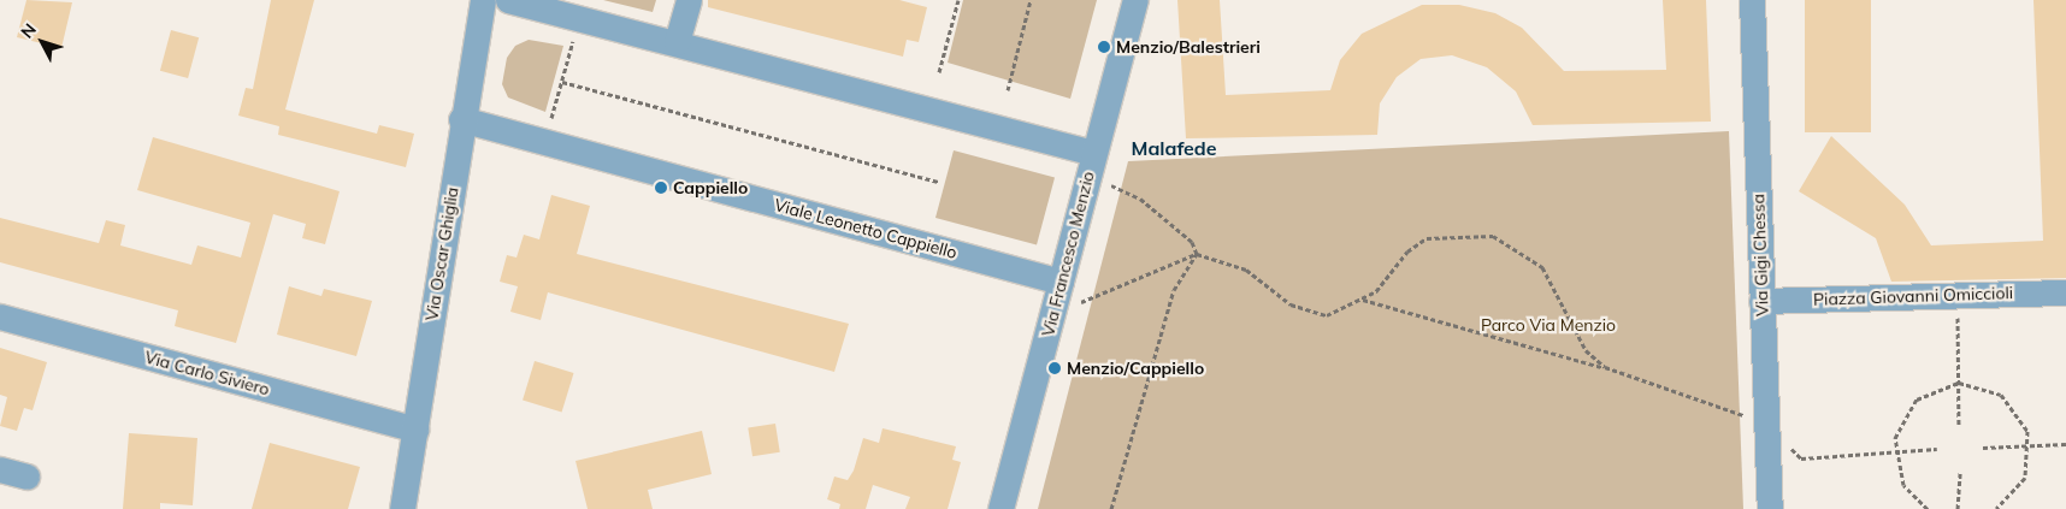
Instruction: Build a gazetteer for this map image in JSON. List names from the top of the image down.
{
  "streets": {
    "street": [
      "Viale Leonetto Cappiello",
      "Via Oscar Ghiglia",
      "Via Francesco Menzio",
      "Via Gigi Chessa",
      "Piazza Giovanni Omiccioli",
      "Via Carlo Siviero"
    ]
  },
  "crossings": [
    ["Viale Leonetto Cappiello", "Via Oscar Ghiglia"],
    ["Viale Leonetto Cappiello", "Via Francesco Menzio"],
    ["Via Oscar Ghiglia", "Via Carlo Siviero"],
    ["Via Gigi Chessa", "Piazza Giovanni Omiccioli"]
  ],
  "districts": ["Malafede"],
  "parks": ["Parco Via Menzio"],
  "places": ["Menzio/Balestrieri", "Cappiello", "Menzio/Cappiello"],
  "north": "top left"
}
